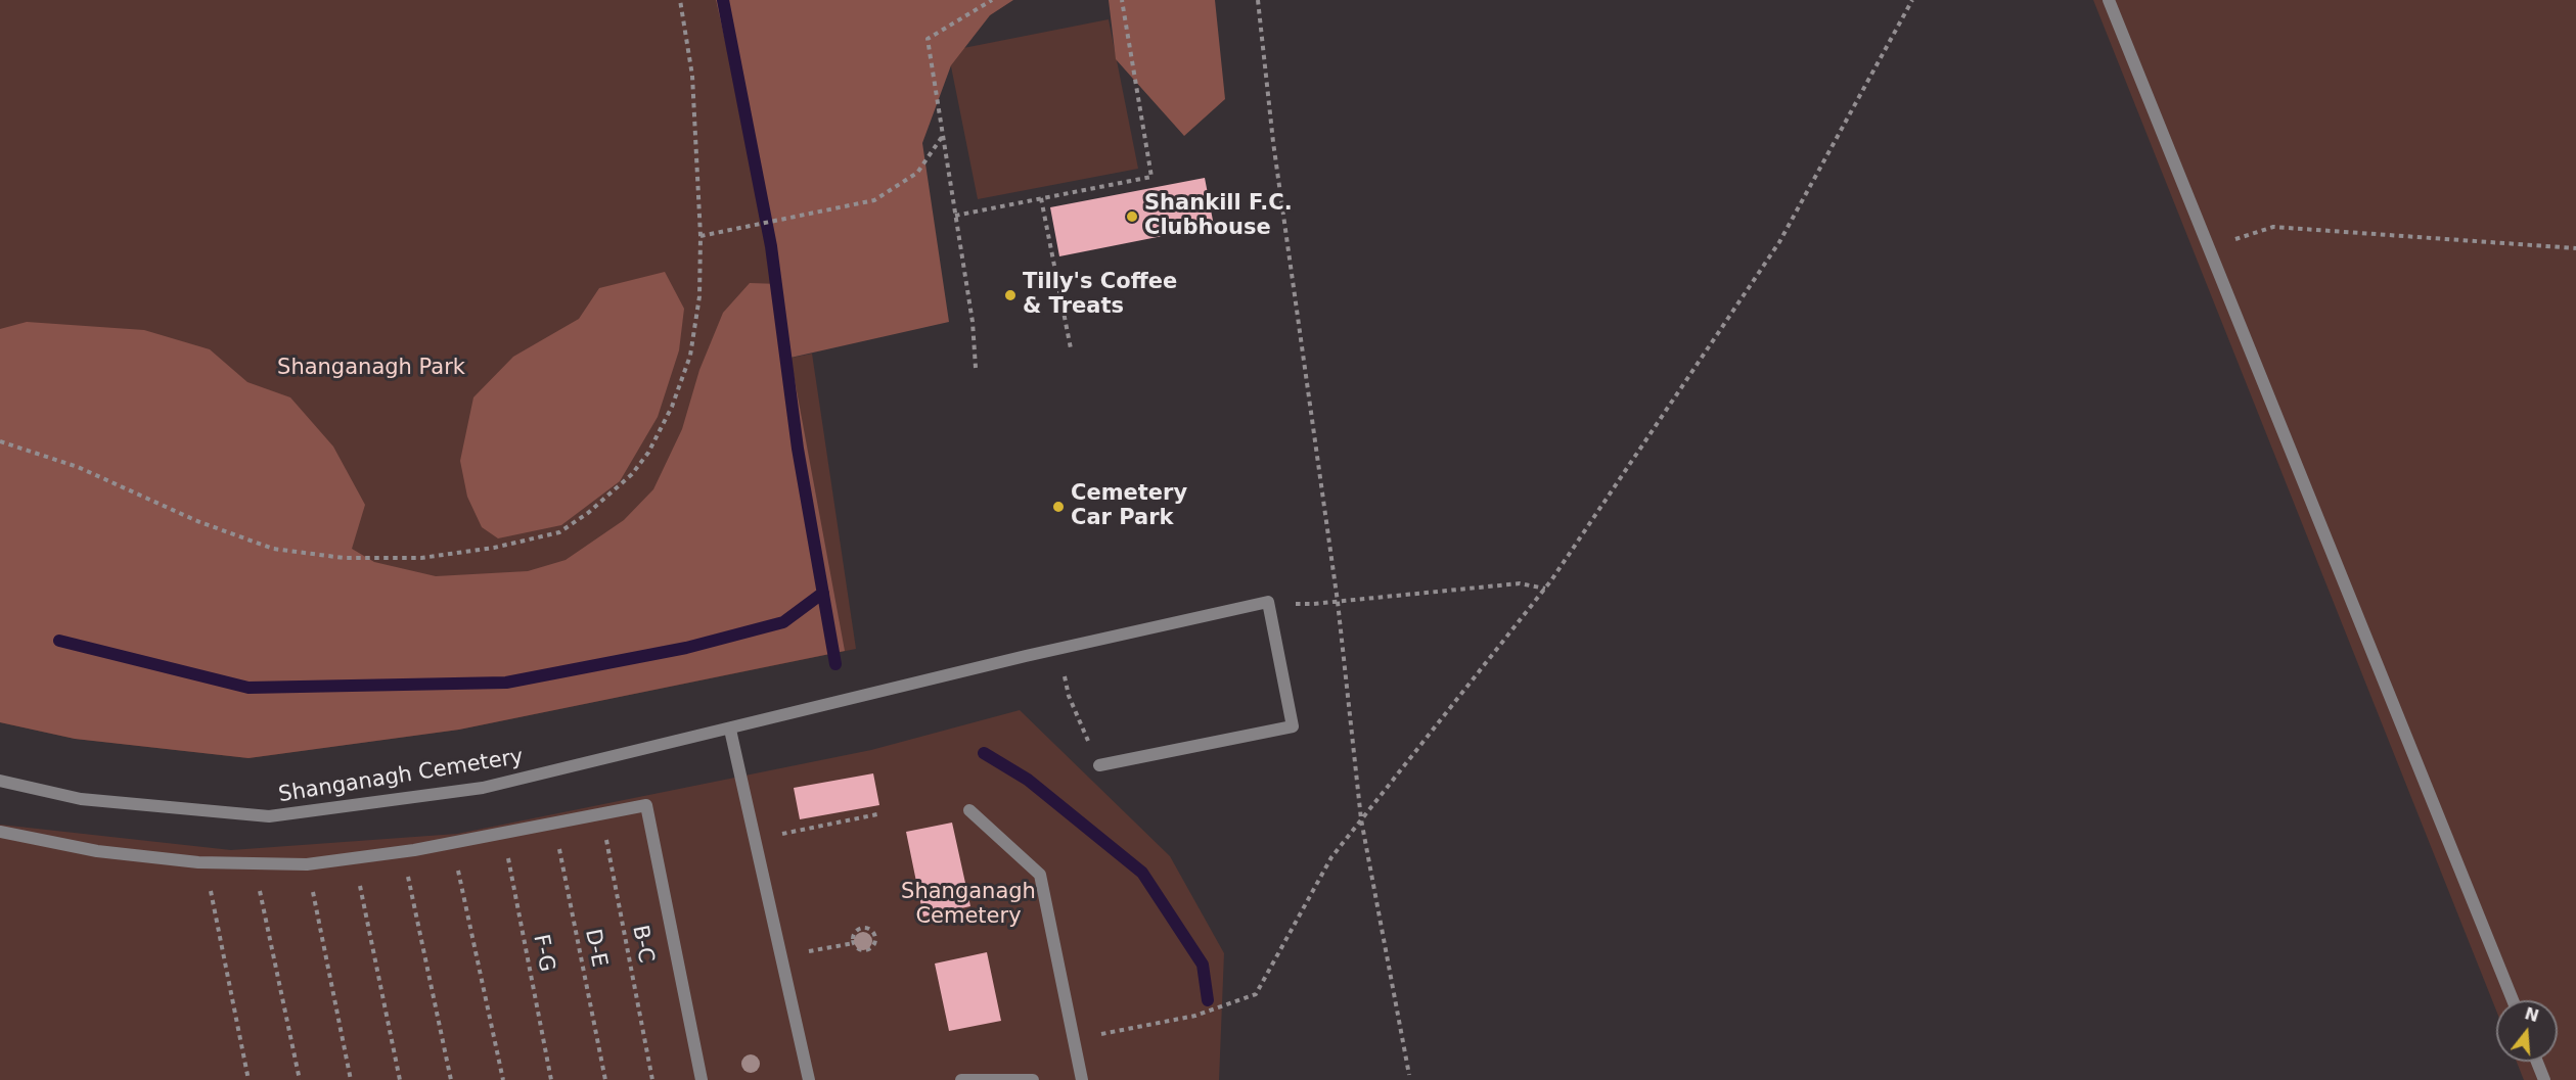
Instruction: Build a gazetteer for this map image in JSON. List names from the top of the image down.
{
  "streets": {
    "lane": ["Shanganagh Cemetery"],
    "path": ["B-C", "D-E", "F-G"]
  },
  "parks": ["Shanganagh Park", "Shanganagh Cemetery"],
  "places": ["Shankill F.C. Clubhouse", "Tilly's Coffee & Treats", "Cemetery Car Park"],
  "north": "top"
}
